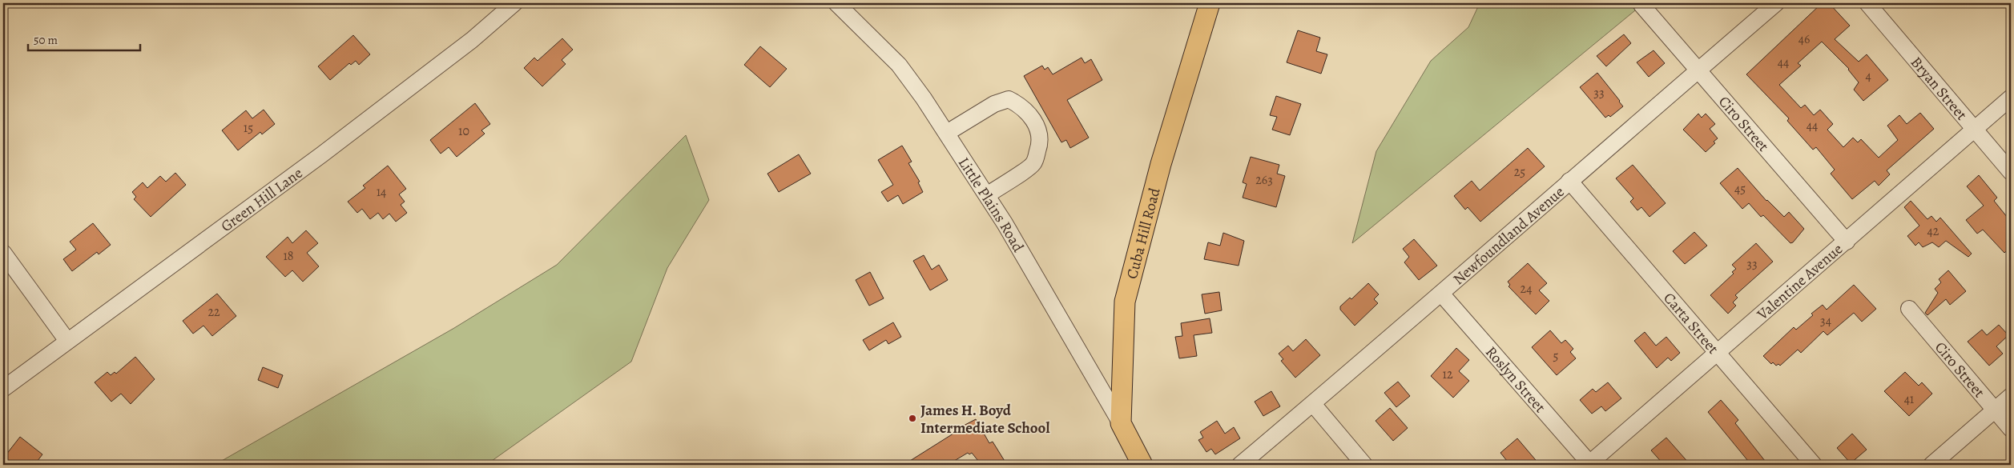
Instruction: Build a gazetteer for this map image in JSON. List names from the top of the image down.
{
  "streets": {
    "main road": ["Cuba Hill Road"],
    "street": [
      "Bryan Street",
      "Ciro Street",
      "Green Hill Lane",
      "Little Plains Road",
      "Newfoundland Avenue",
      "Valentine Avenue",
      "Carta Street",
      "Roslyn Street"
    ]
  },
  "crossings": [
    ["Bryan Street", "Valentine Avenue"],
    ["Ciro Street", "Newfoundland Avenue"],
    ["Ciro Street", "Valentine Avenue"],
    ["Little Plains Road", "Cuba Hill Road"],
    ["Newfoundland Avenue", "Carta Street"],
    ["Newfoundland Avenue", "Roslyn Street"],
    ["Valentine Avenue", "Carta Street"],
    ["Valentine Avenue", "Roslyn Street"]
  ],
  "places": ["James H. Boyd Intermediate School"],
  "house_numbers": [
    "46",
    "44",
    "4",
    "33",
    "44",
    "15",
    "10",
    "25",
    "263",
    "45",
    "14",
    "42",
    "18",
    "33",
    "24",
    "22",
    "34",
    "5",
    "12",
    "41"
  ],
  "scale_bar": "50 m"
}
